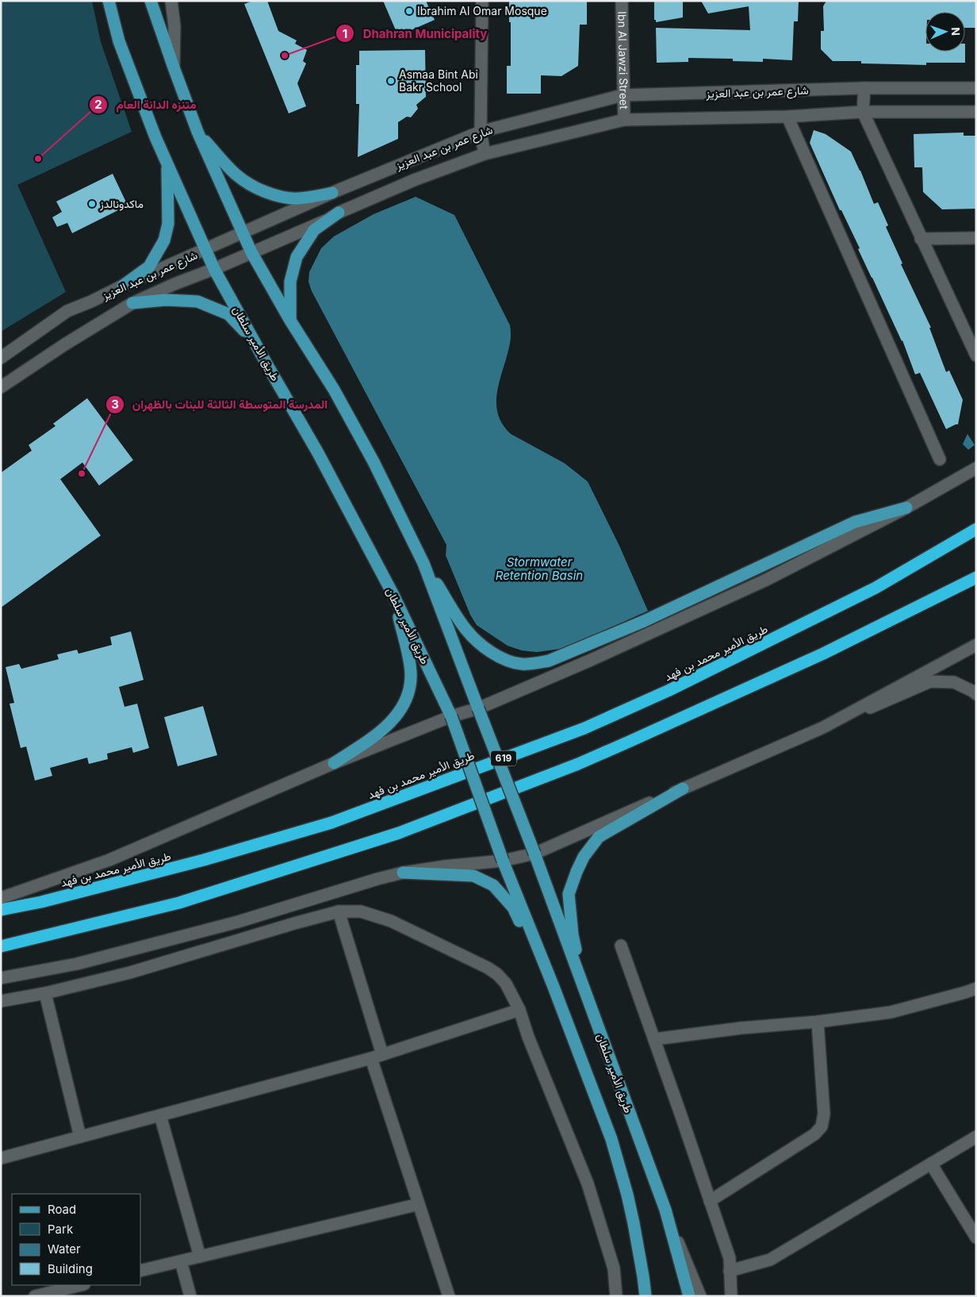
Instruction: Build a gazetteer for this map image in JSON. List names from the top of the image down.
{
  "streets": {
    "highway": ["طريق الأمير محمد بن فهد", "619"],
    "main road": ["طريق الأمير سلطان"],
    "street": ["Ibn Al Jawzi Street", "شارع عمر بن عبد العزيز"]
  },
  "crossings": [
    ["Ibn Al Jawzi Street", "شارع عمر بن عبد العزيز"],
    ["شارع عمر بن عبد العزيز", "طريق الأمير سلطان"]
  ],
  "water": ["Stormwater Retention Basin"],
  "places": [
    "Ibrahim Al Omar Mosque",
    "Dhahran Municipality",
    "Asmaa Bint Abi Bakr School",
    "متنزه الدانة العام",
    "ماكدونالدز",
    "المدرسة المتوسطة الثالثة للبنات بالظهران"
  ],
  "legend": [
    "Road",
    "Park",
    "Water",
    "Building"
  ],
  "north": "right"
}
